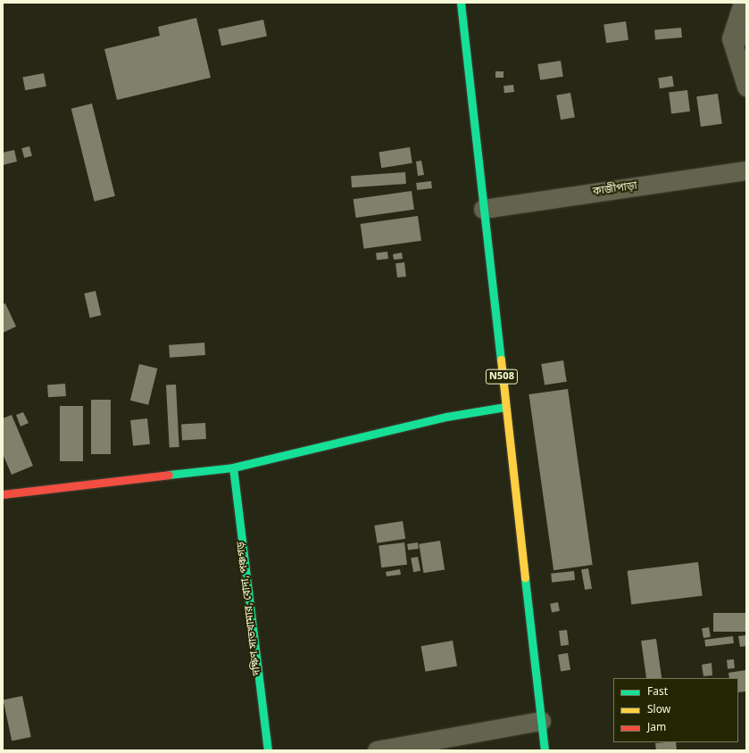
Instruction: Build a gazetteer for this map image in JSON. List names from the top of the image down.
{
  "streets": {
    "main road": ["N508", "দক্ষিণ সাতখামার, বোদা, পঞ্চগড়"],
    "street": ["কাজীপাড়া"]
  },
  "crossings": [
    ["কাজীপাড়া", "N508"]
  ],
  "legend": ["Fast", "Slow", "Jam"]
}
